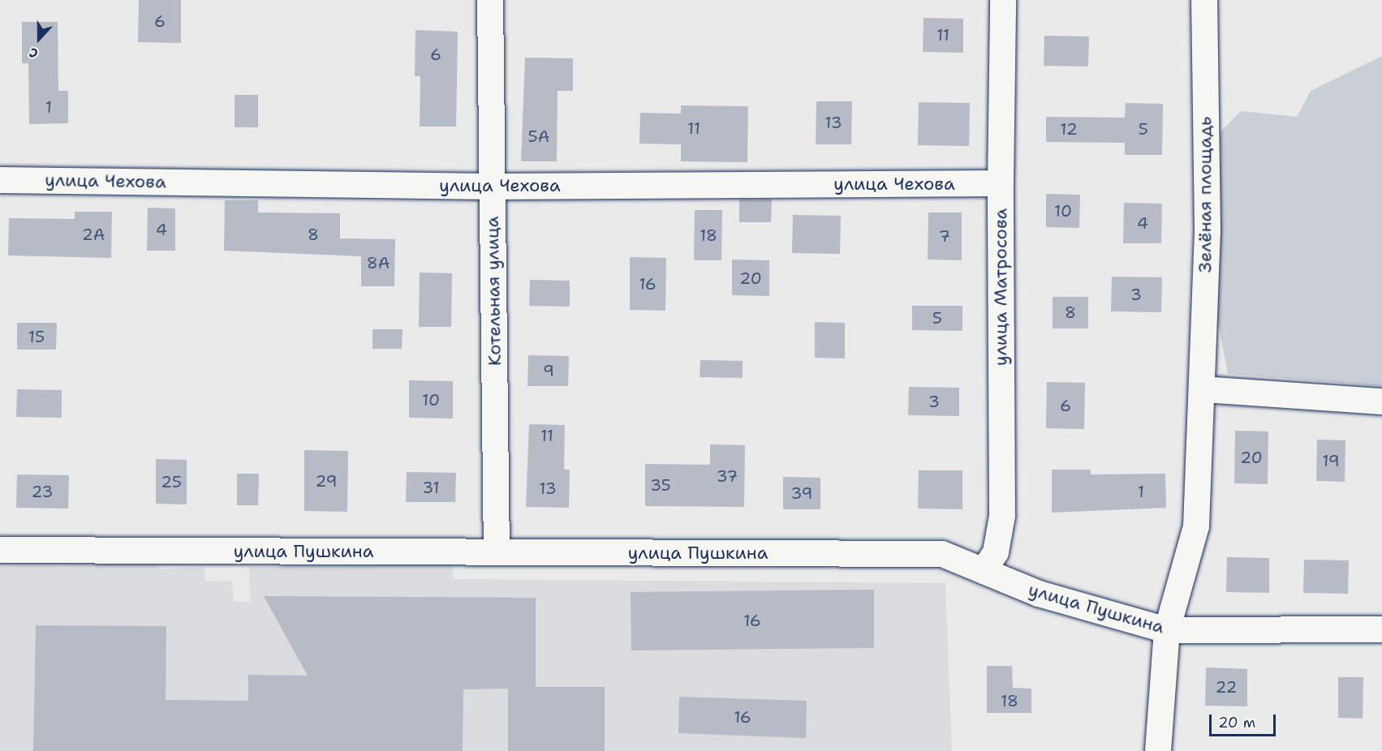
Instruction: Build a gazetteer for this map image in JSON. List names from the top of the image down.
{
  "streets": {
    "street": [
      "улица Чехова",
      "Зелёная площадь",
      "улица Матросова",
      "Котельная улица",
      "улица Пушкина"
    ]
  },
  "crossings": [
    ["улица Чехова", "улица Матросова"],
    ["улица Чехова", "Котельная улица"],
    ["Зелёная площадь", "улица Пушкина"],
    ["улица Матросова", "улица Пушкина"],
    ["Котельная улица", "улица Пушкина"]
  ],
  "house_numbers": [
    "6",
    "11",
    "6",
    "1",
    "13",
    "11",
    "12",
    "5",
    "5А",
    "10",
    "4",
    "4",
    "2А",
    "8",
    "18",
    "7",
    "8А",
    "20",
    "16",
    "3",
    "8",
    "5",
    "15",
    "9",
    "10",
    "3",
    "6",
    "11",
    "20",
    "19",
    "37",
    "29",
    "25",
    "35",
    "31",
    "13",
    "23",
    "1",
    "39",
    "16",
    "22",
    "18",
    "16"
  ],
  "scale_bar": "20 m",
  "north": "bottom"
}
